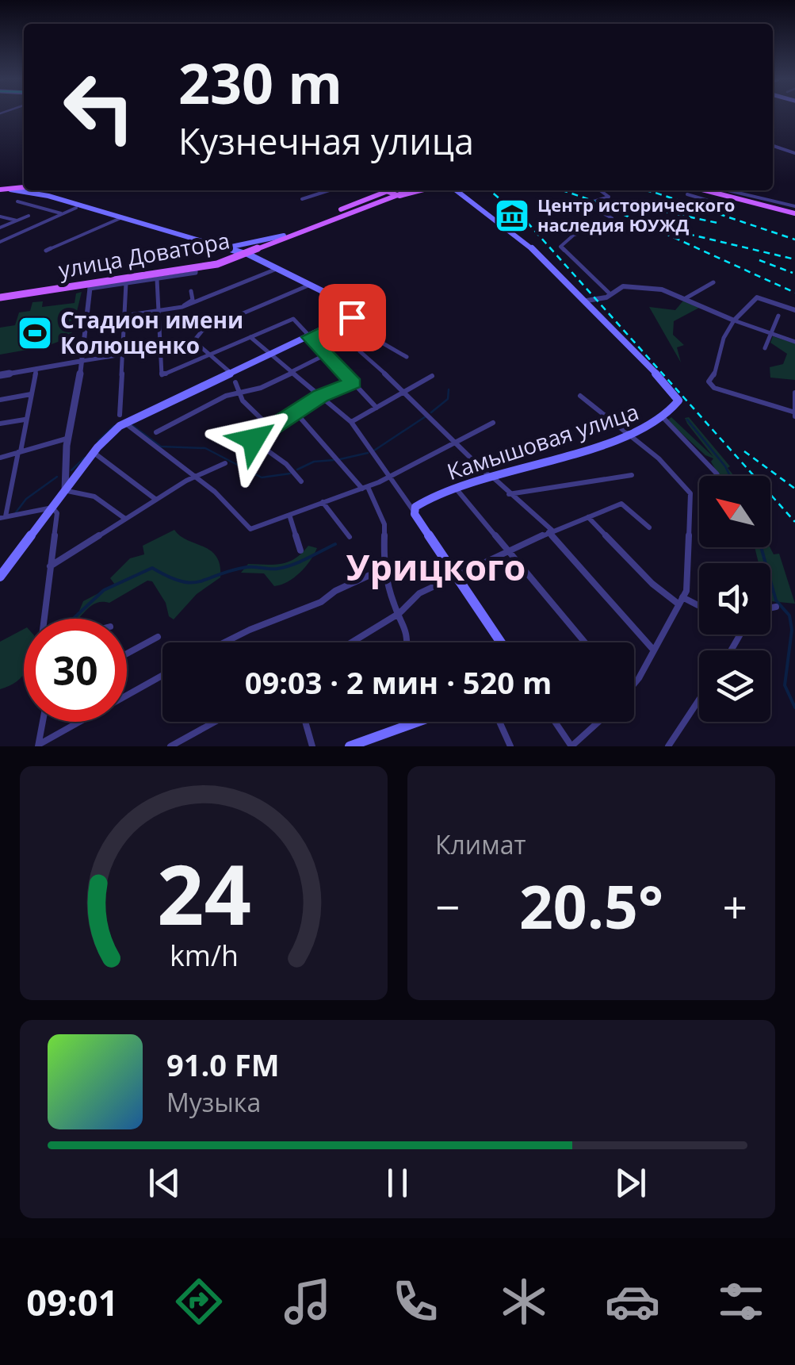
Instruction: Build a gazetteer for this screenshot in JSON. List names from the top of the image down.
{
  "streets": {
    "main road": ["улица Доватора", "Камышовая улица"]
  },
  "districts": ["Урицкого"],
  "places": {
    "museum": ["Центр исторического наследия ЮУЖД"],
    "sports": ["Стадион имени Колющенко"]
  },
  "north": "top left",
  "page": {
    "turn": ["230 m", "Кузнечная улица"],
    "limit": "30",
    "trip": "09:03 · 2 мин · 520 m",
    "tile": "Климат",
    "heat": ["−", "20.5°", "+"],
    "song": ["91.0 FM", "Музыка"],
    "tabs": "09:01",
    "gauge": ["24", "km/h"]
  }
}
